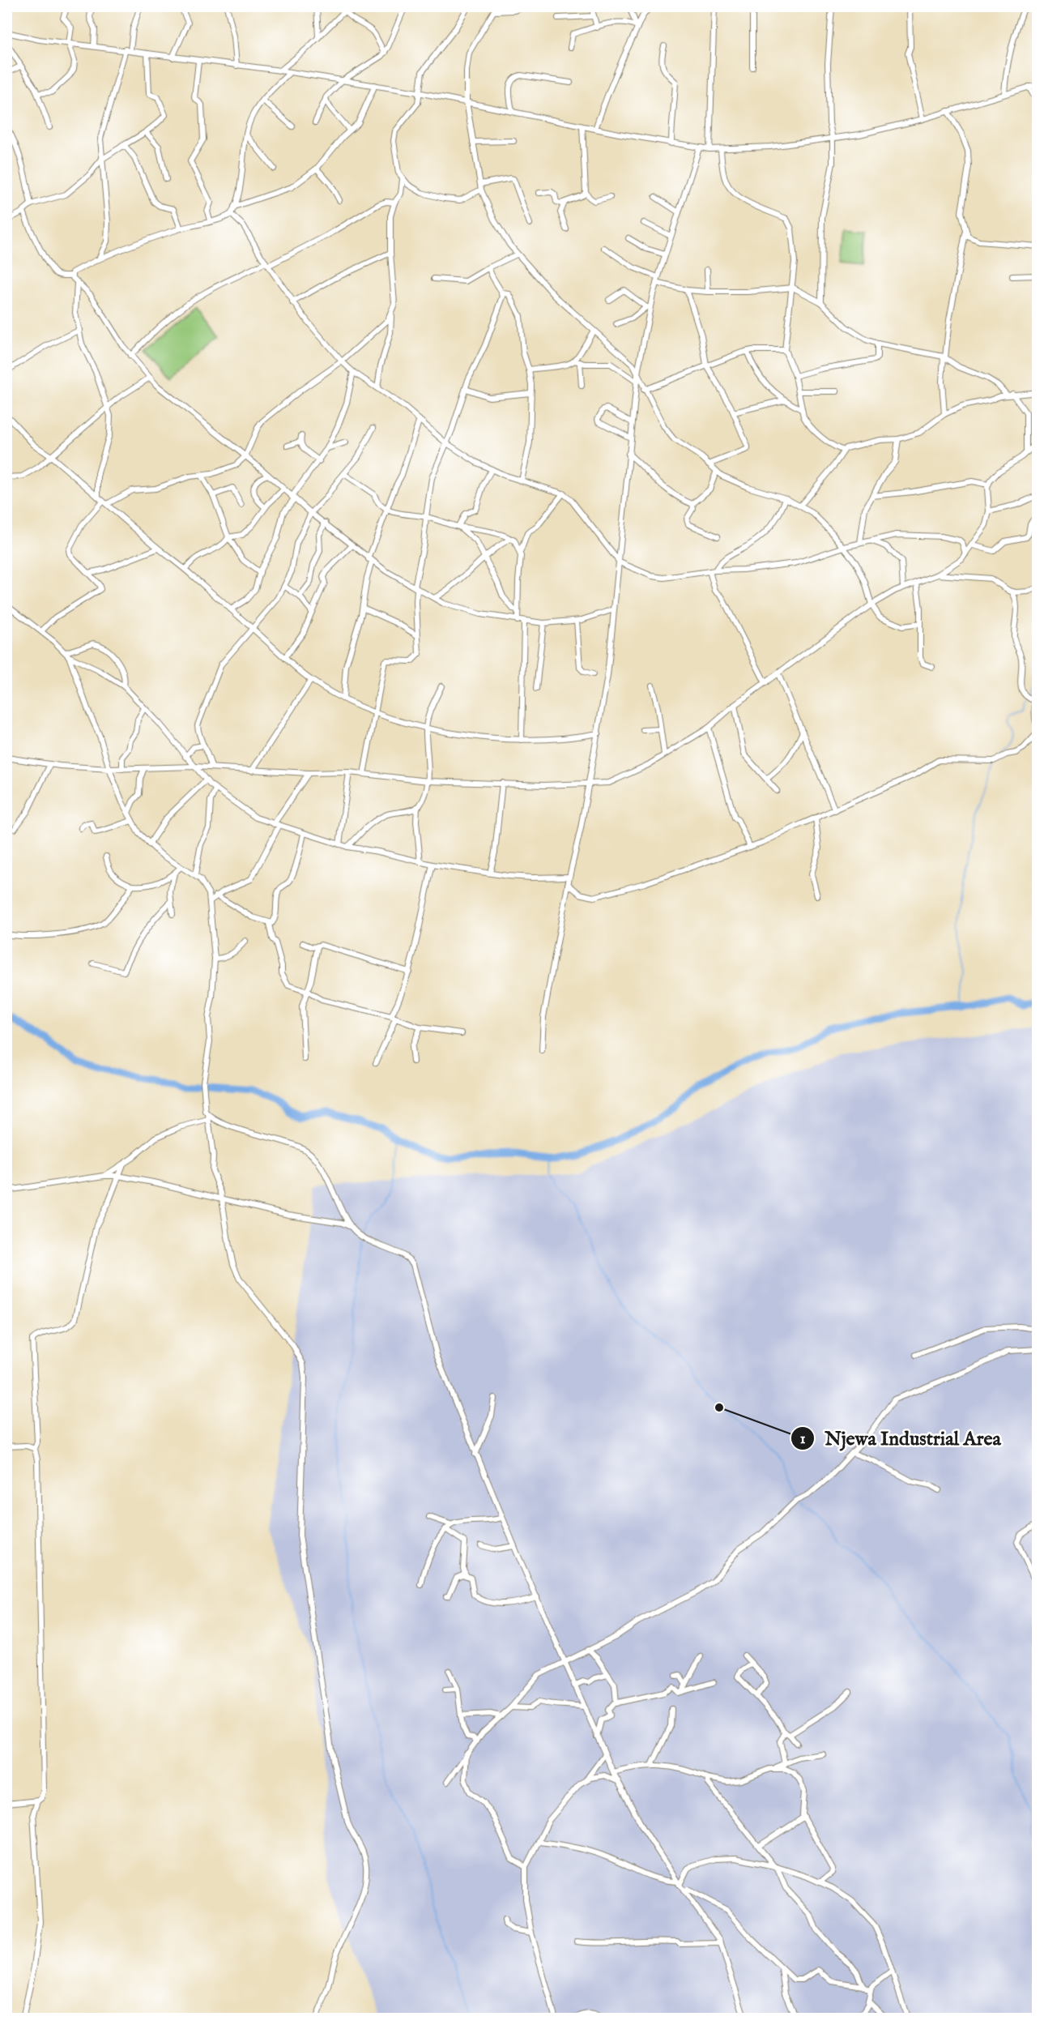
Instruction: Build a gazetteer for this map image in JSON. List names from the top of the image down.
{
  "places": ["Njewa Industrial Area"]
}
